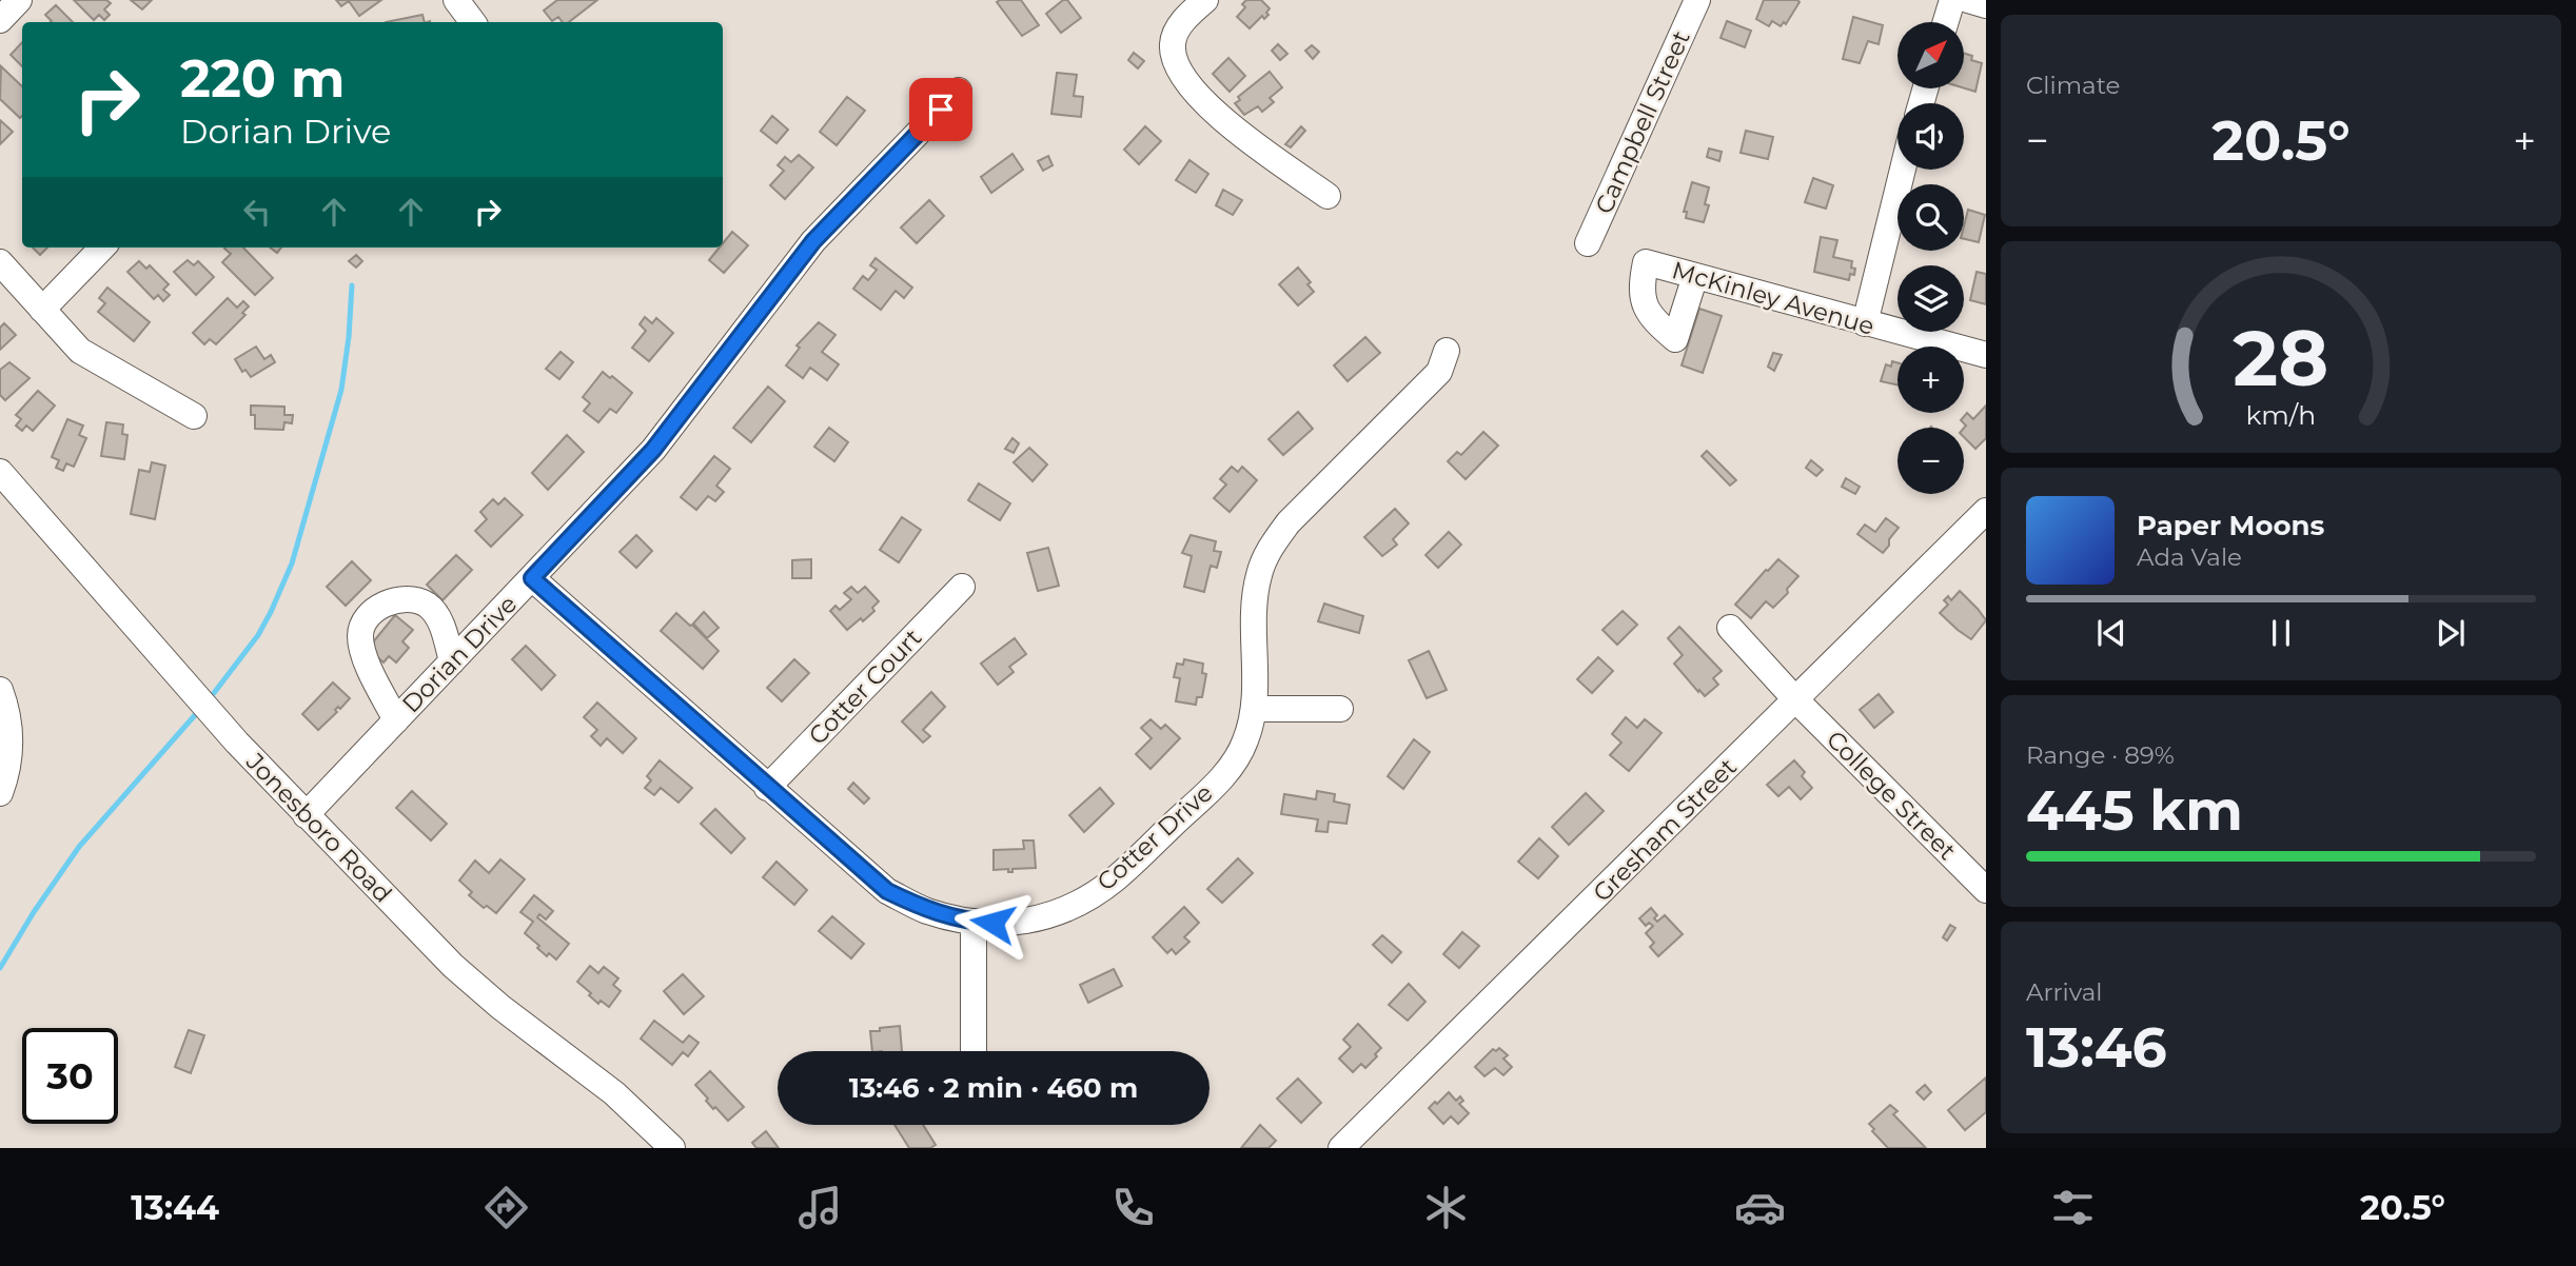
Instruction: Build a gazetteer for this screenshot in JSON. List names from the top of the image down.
{
  "streets": {
    "street": [
      "Campbell Street",
      "McKinley Avenue",
      "Dorian Drive",
      "Cotter Court",
      "College Street",
      "Jonesboro Road",
      "Gresham Street",
      "Cotter Drive"
    ]
  },
  "crossings": [
    ["Dorian Drive", "Jonesboro Road"],
    ["Dorian Drive", "Cotter Drive"],
    ["Cotter Court", "Cotter Drive"],
    ["College Street", "Gresham Street"]
  ],
  "north": "top right",
  "page": {
    "tile": [
      "Climate",
      ["Range · 89%", "445 km"],
      ["Arrival", "13:46"]
    ],
    "map_buttons": ["+", "−"],
    "turn": ["220 m", "Dorian Drive"],
    "heat": ["−", "20.5°", "+"],
    "song": ["Paper Moons", "Ada Vale"],
    "limit": "30",
    "trip": "13:46 · 2 min · 460 m",
    "tabs": ["13:44", "20.5°"],
    "gauge": ["28", "km/h"]
  }
}
